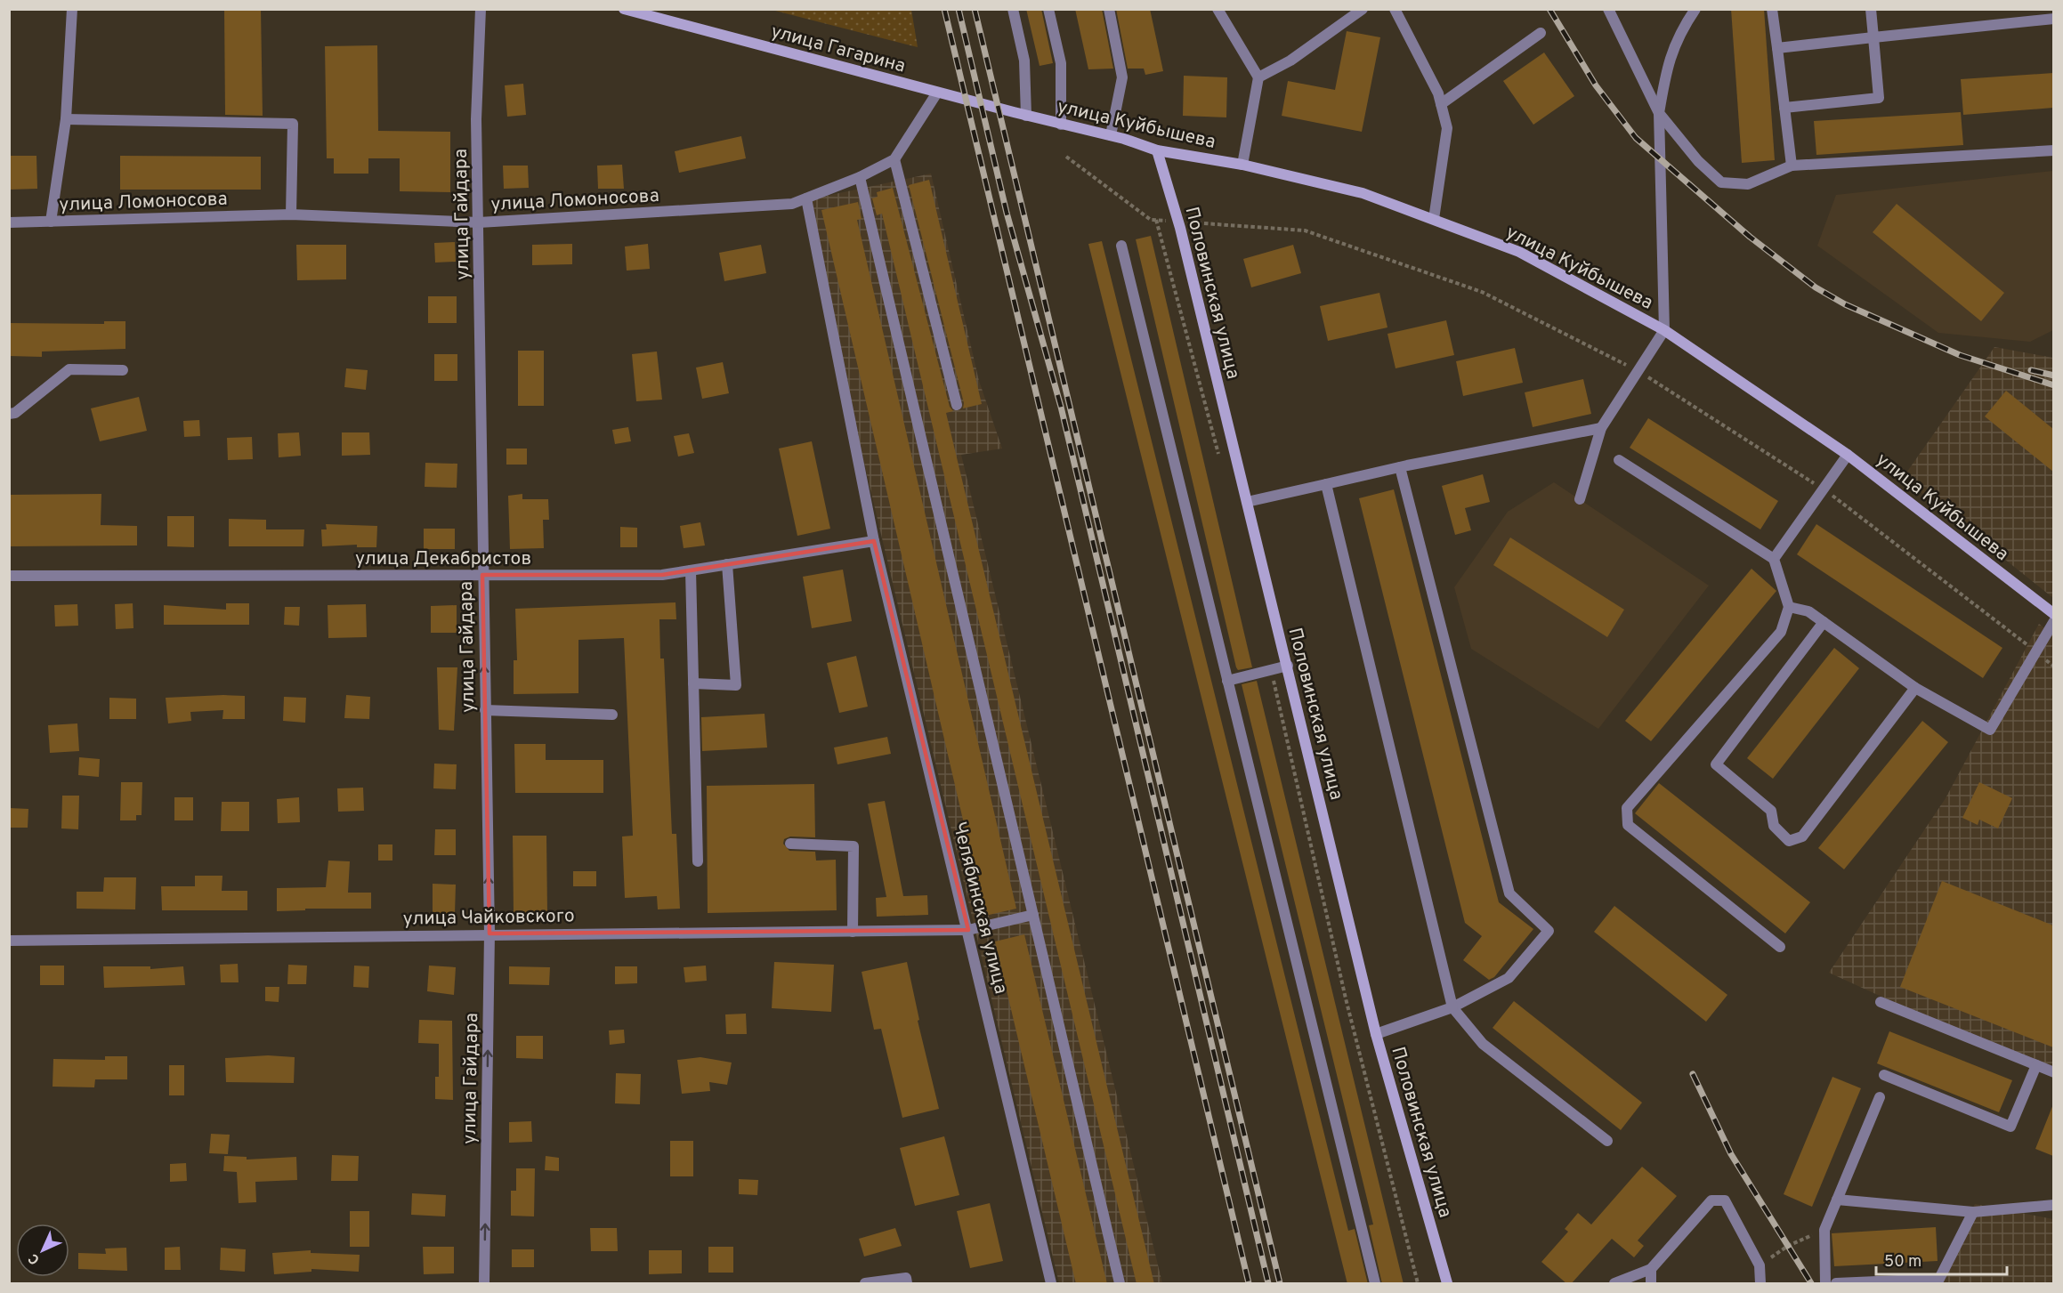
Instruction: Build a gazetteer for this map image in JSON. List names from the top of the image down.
{
  "streets": {
    "main road": ["улица Гагарина", "улица Куйбышева", "Половинская улица"],
    "street": [
      "улица Ломоносова",
      "улица Гайдара",
      "улица Декабристов",
      "Челябинская улица",
      "улица Чайковского"
    ]
  },
  "crossings": [
    ["улица Гагарина", "улица Куйбышева"],
    ["улица Куйбышева", "Половинская улица"],
    ["улица Ломоносова", "улица Гайдара"],
    ["улица Ломоносова", "Челябинская улица"],
    ["улица Гайдара", "улица Декабристов"],
    ["улица Гайдара", "улица Чайковского"],
    ["улица Декабристов", "Челябинская улица"],
    ["Челябинская улица", "улица Чайковского"]
  ],
  "one_way": ["улица Гайдара"],
  "scale_bar": "50 m",
  "north": "bottom left"
}
